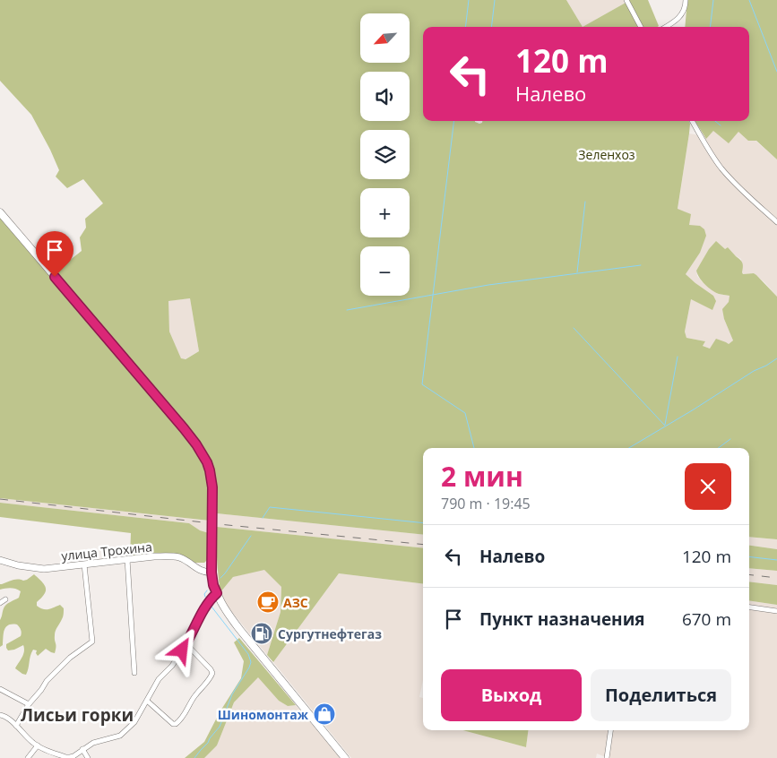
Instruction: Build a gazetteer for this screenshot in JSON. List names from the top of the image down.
{
  "streets": {
    "street": ["улица Трохина"]
  },
  "districts": ["Лисьи горки"],
  "parks": ["Зеленхоз"],
  "places": {
    "cafe": ["АЗС"],
    "fuel station": ["Сургутнефтегаз"],
    "shop": ["Шиномонтаж"]
  },
  "north": "bottom left",
  "page": {
    "map_buttons": ["+", "−"],
    "turn": ["120 m", "Налево"],
    "heading": ["2 мин", "790 m · 19:45"],
    "list": [
      {
        "name": "Налево",
        "value": "120 m"
      },
      {
        "name": "Пункт назначения",
        "value": "670 m"
      }
    ],
    "buttons": ["Выход", "Поделиться"]
  }
}
